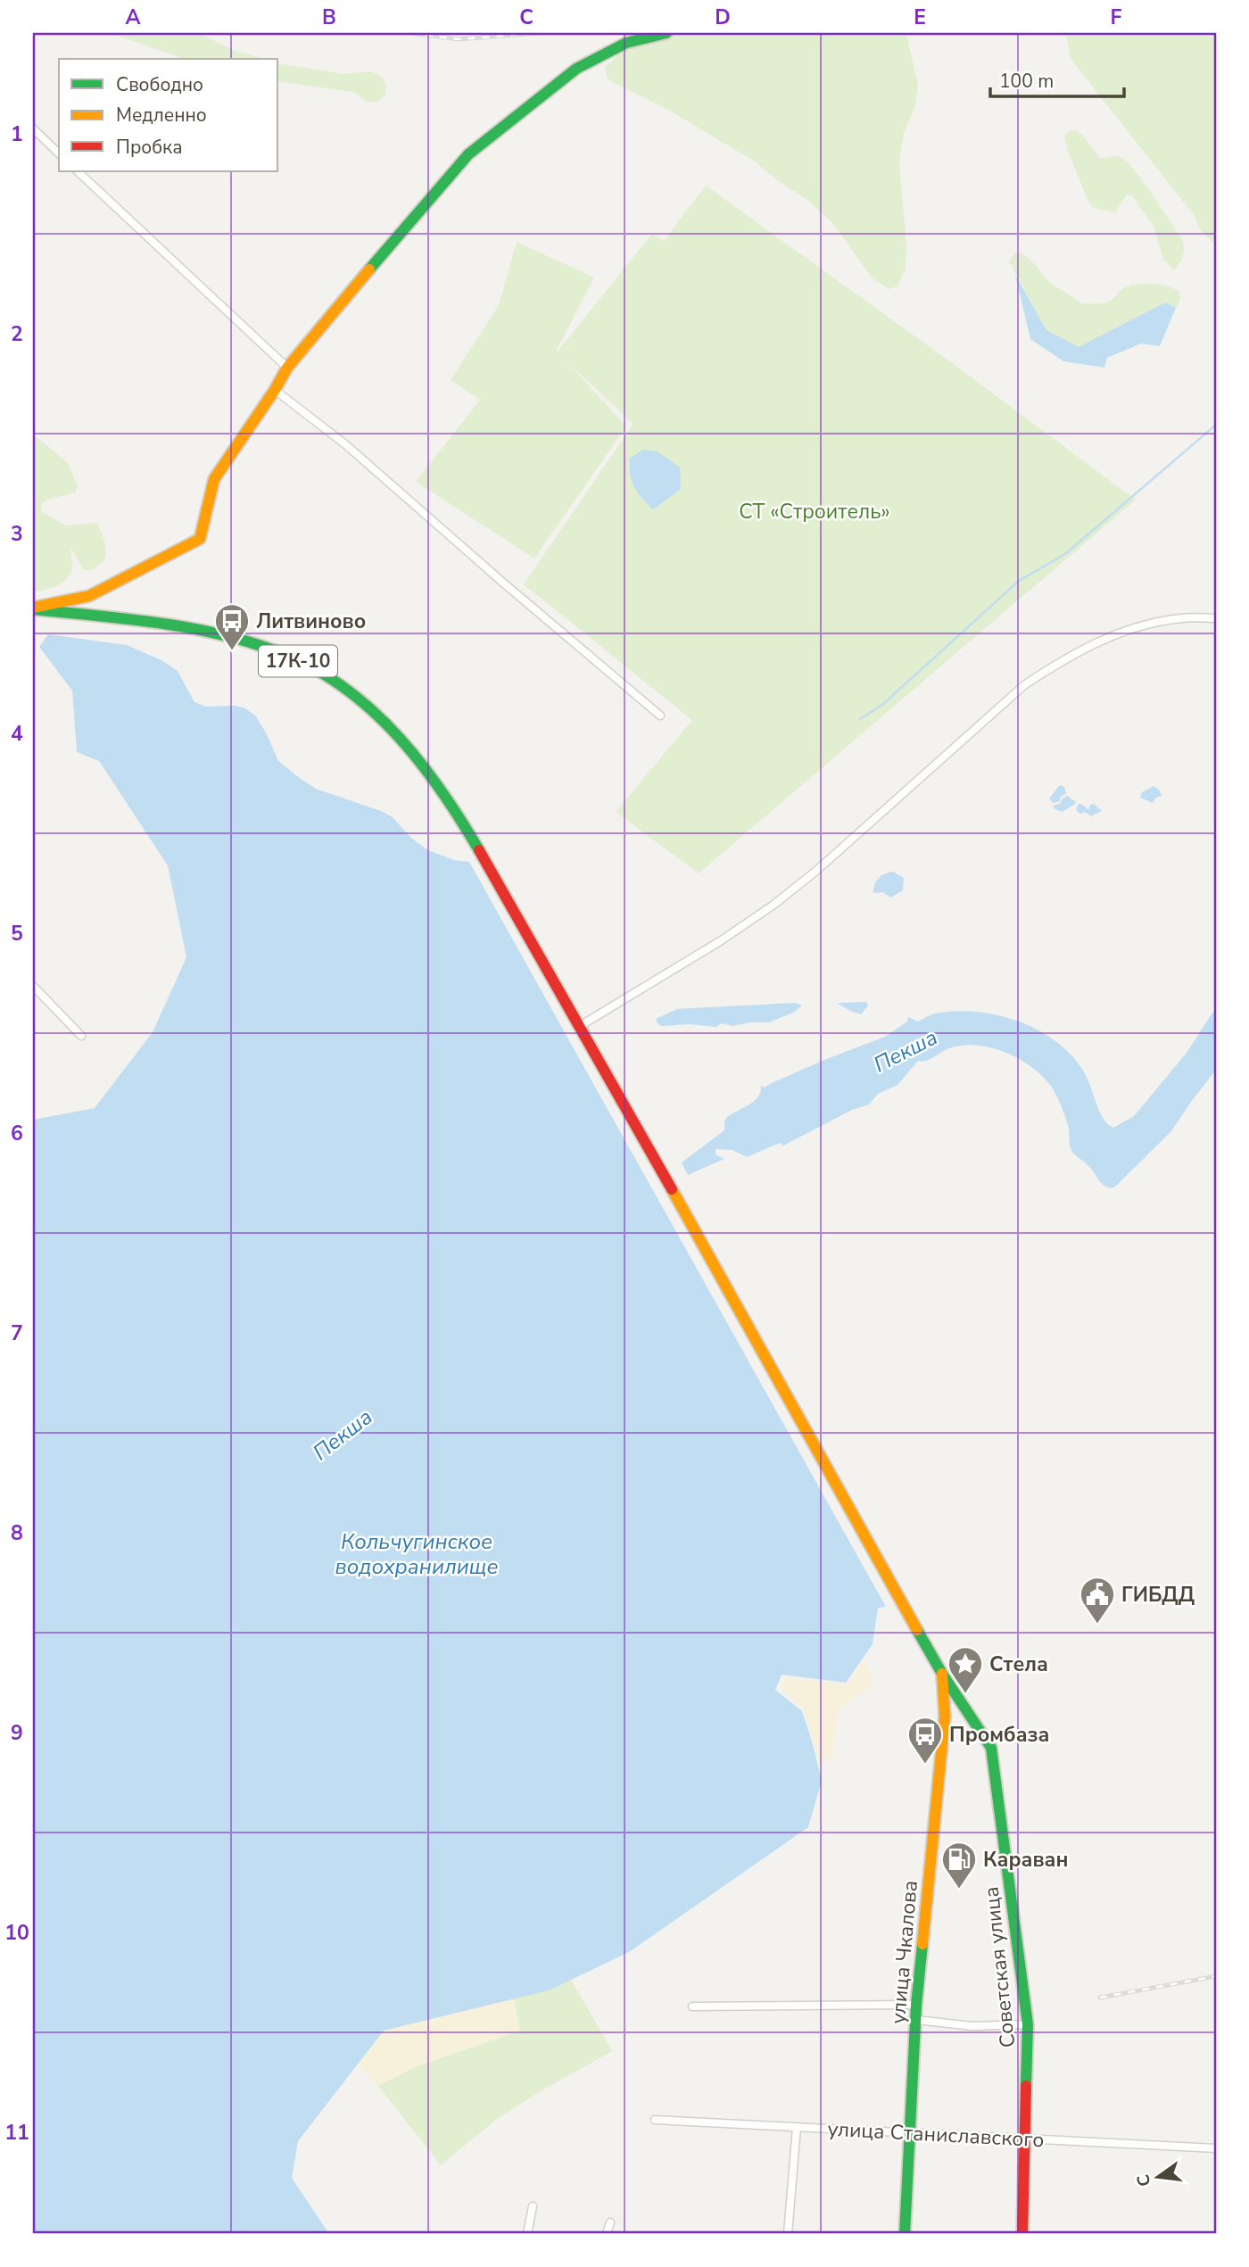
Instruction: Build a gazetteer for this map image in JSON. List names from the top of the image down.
{
  "streets": {
    "main road": ["17К-10", "улица Чкалова", "Советская улица"],
    "street": ["улица Станиславского"]
  },
  "crossings": [
    ["улица Чкалова", "Советская улица"],
    ["улица Чкалова", "улица Станиславского"],
    ["Советская улица", "улица Станиславского"]
  ],
  "water": ["Пекша", "Кольчугинское водохранилище"],
  "parks": ["СТ «Строитель»"],
  "places": {
    "bus stop": ["Литвиново", "Промбаза"],
    "public building": ["ГИБДД"],
    "place": ["Стела"],
    "fuel station": ["Караван"]
  },
  "legend": ["Свободно", "Медленно", "Пробка"],
  "scale_bar": "100 m",
  "north": "left",
  "grid": {
    "columns": [
      "A",
      "B",
      "C",
      "D",
      "E",
      "F"
    ],
    "rows": [
      "1",
      "2",
      "3",
      "4",
      "5",
      "6",
      "7",
      "8",
      "9",
      "10",
      "11"
    ]
  }
}
